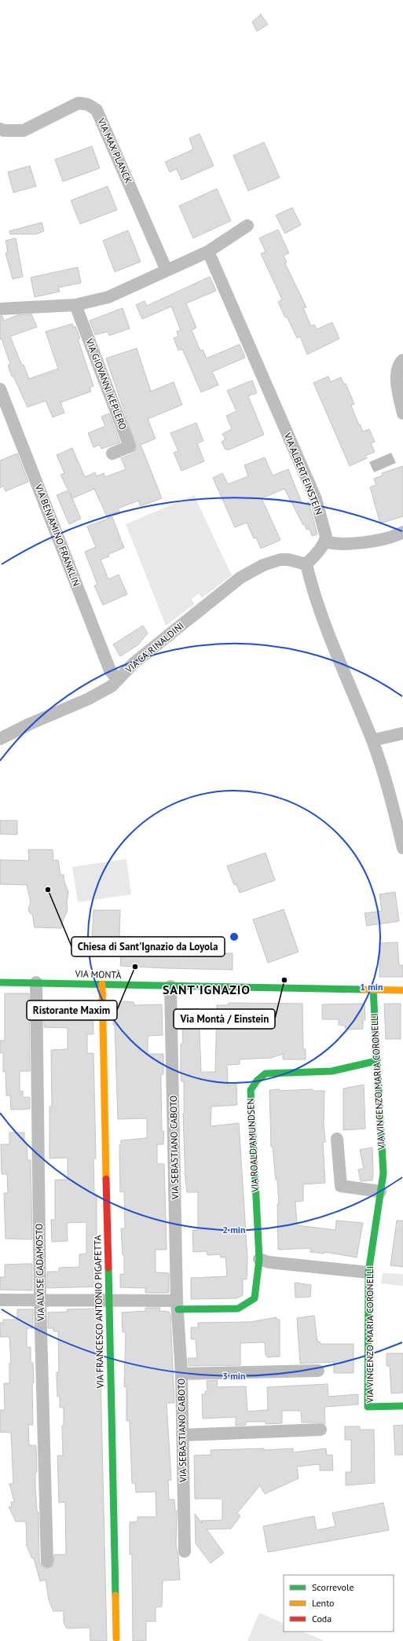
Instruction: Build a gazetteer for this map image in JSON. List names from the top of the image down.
{
  "streets": {
    "street": [
      "VIA MAX PLANCK",
      "VIA GIOVANNI KEPLERO",
      "VIA ALBERT EINSTEIN",
      "VIA BENIAMINO FRANKLIN",
      "VIA CA' RINALDINI",
      "VIA MONTÀ",
      "VIA VINCENZO MARIA CORONELLI",
      "VIA ROALD AMUNDSEN",
      "VIA SEBASTIANO CABOTO",
      "VIA ALVISE CADAMOSTO",
      "VIA FRANCESCO ANTONIO PIGAFETTA"
    ]
  },
  "crossings": [
    ["VIA BENIAMINO FRANKLIN", "VIA CA' RINALDINI"],
    ["VIA MONTÀ", "VIA VINCENZO MARIA CORONELLI"],
    ["VIA MONTÀ", "VIA SEBASTIANO CABOTO"],
    ["VIA MONTÀ", "VIA ALVISE CADAMOSTO"],
    ["VIA MONTÀ", "VIA FRANCESCO ANTONIO PIGAFETTA"],
    ["VIA VINCENZO MARIA CORONELLI", "VIA ROALD AMUNDSEN"],
    ["VIA ROALD AMUNDSEN", "VIA SEBASTIANO CABOTO"]
  ],
  "districts": ["SANT'IGNAZIO"],
  "places": ["Chiesa di Sant'Ignazio da Loyola", "Ristorante Maxim", "Via Montà / Einstein"],
  "legend": ["Scorrevole", "Lento", "Coda"],
  "rings": ["1 min", "2 min", "3 min"]
}
